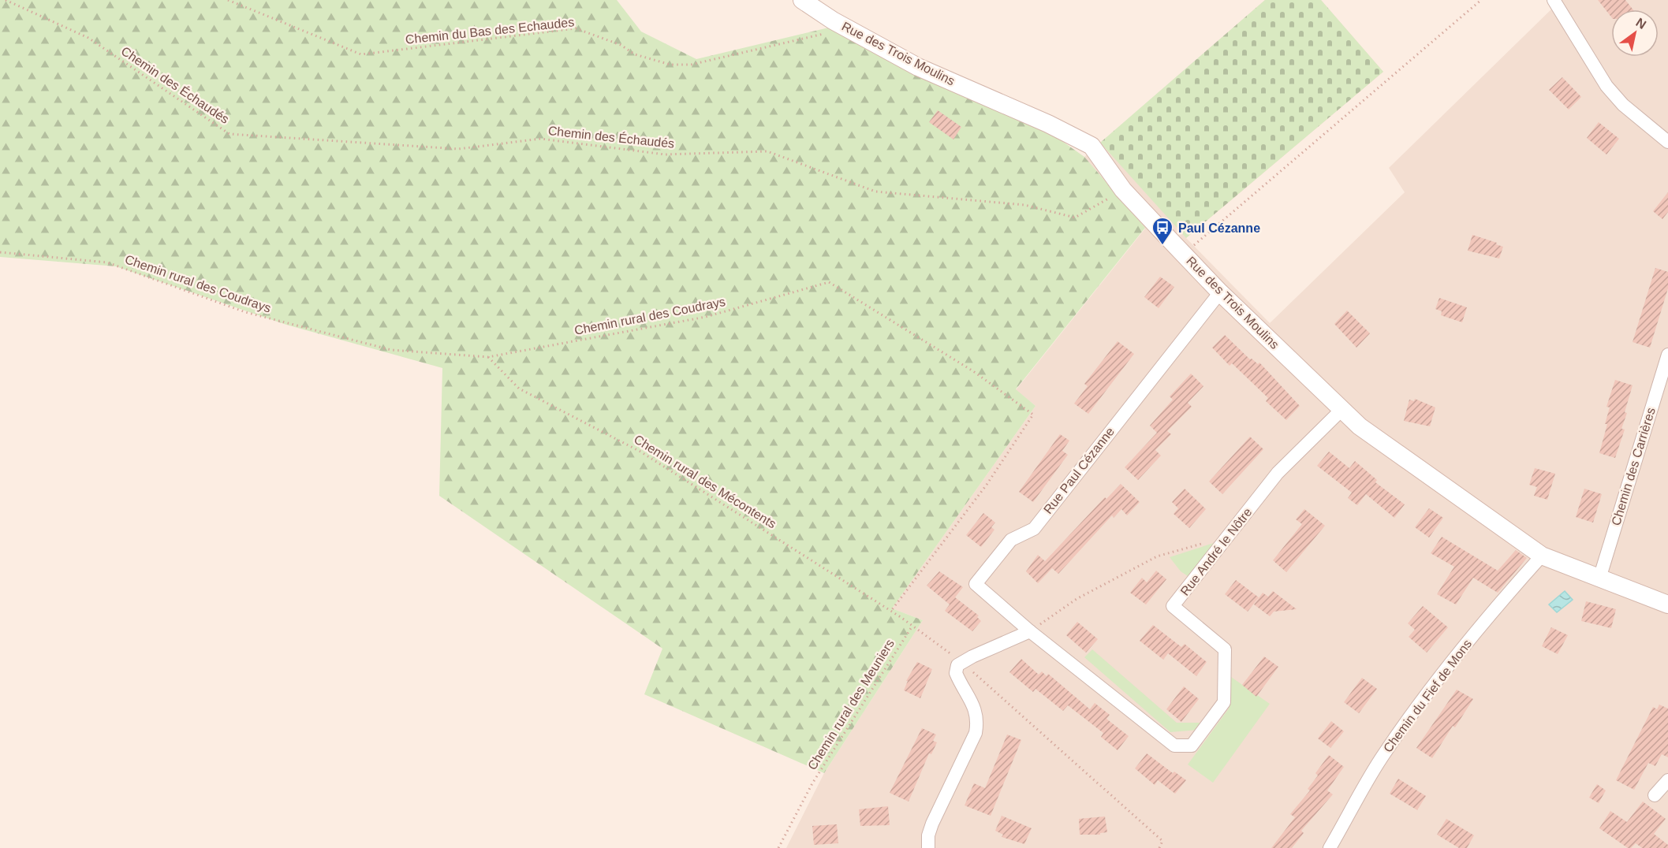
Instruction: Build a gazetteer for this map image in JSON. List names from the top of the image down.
{
  "streets": {
    "street": [
      "Rue des Trois Moulins",
      "Chemin des Carrières",
      "Rue Paul Cézanne",
      "Rue André le Nôtre",
      "Chemin du Fief de Mons"
    ],
    "path": [
      "Chemin du Bas des Echaudes",
      "Chemin des Échaudés",
      "Chemin rural des Coudrays",
      "Chemin rural des Mécontents",
      "Chemin rural des Meuniers"
    ]
  },
  "crossings": [
    ["Chemin du Bas des Echaudes", "Rue des Trois Moulins"],
    ["Rue des Trois Moulins", "Chemin des Échaudés"],
    ["Rue des Trois Moulins", "Chemin des Carrières"],
    ["Rue des Trois Moulins", "Rue Paul Cézanne"],
    ["Rue des Trois Moulins", "Rue André le Nôtre"],
    ["Rue des Trois Moulins", "Chemin du Fief de Mons"],
    ["Chemin rural des Coudrays", "Chemin rural des Mécontents"],
    ["Rue Paul Cézanne", "Rue André le Nôtre"],
    ["Chemin rural des Mécontents", "Chemin rural des Meuniers"]
  ],
  "places": {
    "bus stop": ["Paul Cézanne"]
  },
  "north": "top right"
}
